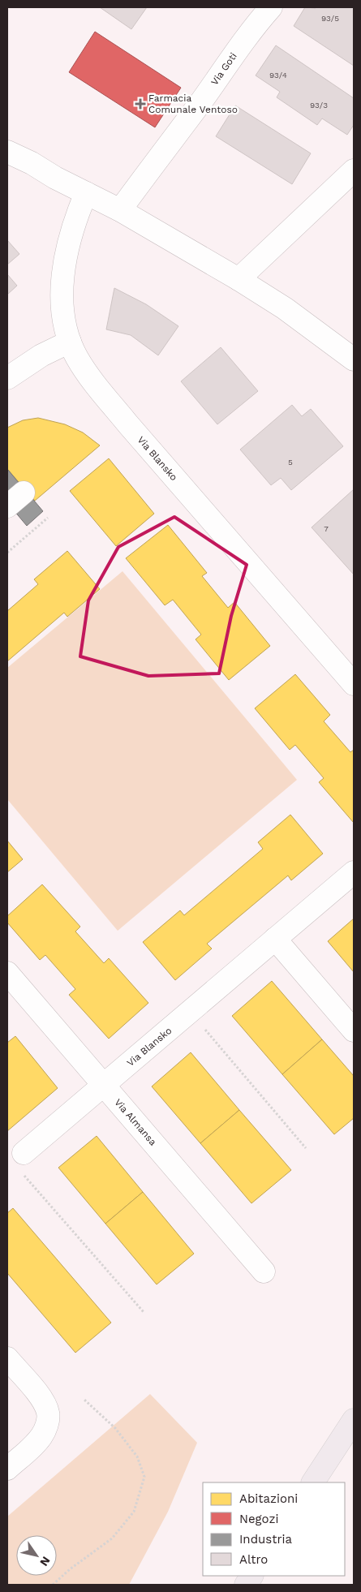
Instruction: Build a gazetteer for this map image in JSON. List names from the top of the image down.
{
  "streets": {
    "street": ["Via Goti", "Via Blansko", "Via Almansa"]
  },
  "crossings": [
    ["Via Blansko", "Via Almansa"]
  ],
  "places": {
    "health": ["Farmacia Comunale Ventoso"]
  },
  "house_numbers": [
    "93/5",
    "93/4",
    "93/3",
    "5",
    "7"
  ],
  "legend": [
    "Abitazioni",
    "Negozi",
    "Industria",
    "Altro"
  ],
  "north": "bottom right"
}
